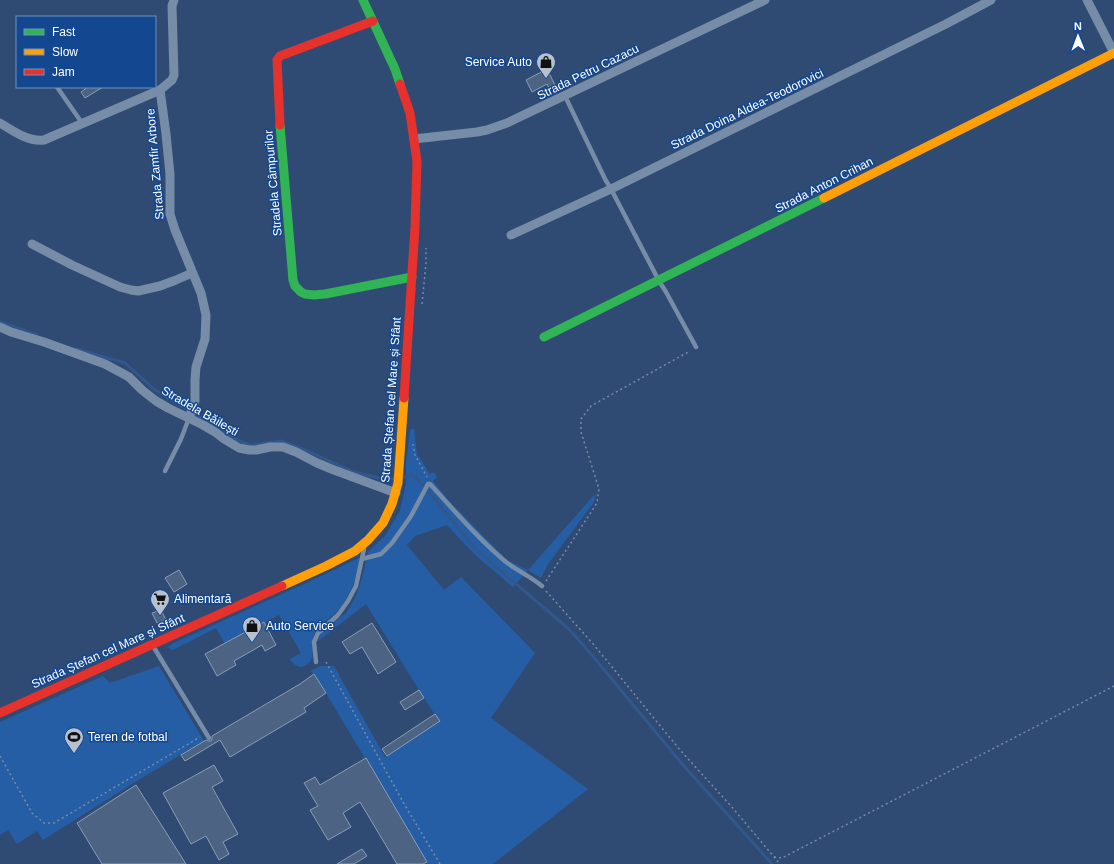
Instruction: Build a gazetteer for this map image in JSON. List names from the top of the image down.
{
  "streets": {
    "street": [
      "Strada Petru Cazacu",
      "Strada Doina Aldea-Teodorovici",
      "Strada Zamfir Arbore",
      "Stradela Câmpurilor",
      "Strada Anton Crihan",
      "Strada Ștefan cel Mare și Sfânt",
      "Stradela Băilești"
    ]
  },
  "crossings": [
    ["Strada Petru Cazacu", "Strada Ștefan cel Mare și Sfânt"],
    ["Strada Zamfir Arbore", "Stradela Băilești"],
    ["Stradela Câmpurilor", "Strada Ștefan cel Mare și Sfânt"],
    ["Strada Ștefan cel Mare și Sfânt", "Stradela Băilești"]
  ],
  "places": {
    "shop": ["Service Auto", "Auto Service"],
    "supermarket": ["Alimentară"],
    "sports": ["Teren de fotbal"]
  },
  "legend": ["Fast", "Slow", "Jam"],
  "north": "top"
}
